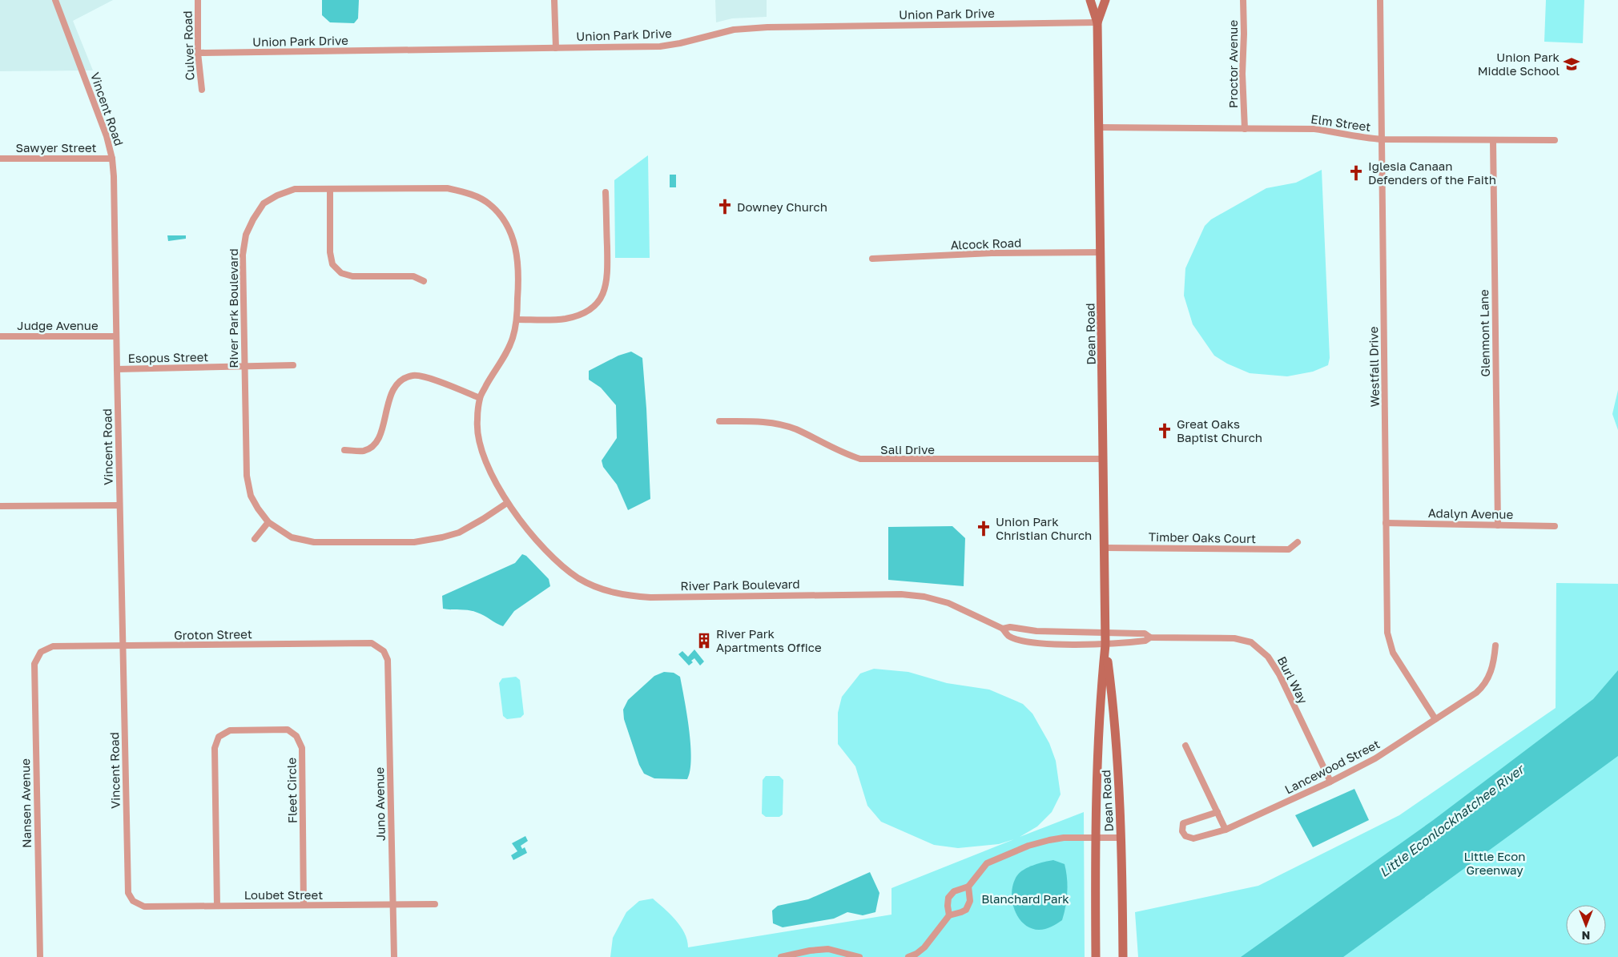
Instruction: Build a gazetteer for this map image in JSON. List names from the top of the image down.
{
  "streets": {
    "main road": ["Dean Road"],
    "street": [
      "Union Park Drive",
      "Culver Road",
      "Proctor Avenue",
      "Vincent Road",
      "Elm Street",
      "Sawyer Street",
      "Alcock Road",
      "River Park Boulevard",
      "Judge Avenue",
      "Glenmont Lane",
      "Esopus Street",
      "Westfall Drive",
      "Sali Drive",
      "Adalyn Avenue",
      "Timber Oaks Court",
      "Groton Street",
      "Burl Way",
      "Lancewood Street",
      "Fleet Circle",
      "Nansen Avenue",
      "Juno Avenue",
      "Loubet Street"
    ]
  },
  "crossings": [
    ["Union Park Drive", "Culver Road"],
    ["Union Park Drive", "Dean Road"],
    ["Proctor Avenue", "Elm Street"],
    ["Vincent Road", "Sawyer Street"],
    ["Vincent Road", "Judge Avenue"],
    ["Vincent Road", "Esopus Street"],
    ["Vincent Road", "Groton Street"],
    ["Vincent Road", "Loubet Street"],
    ["Elm Street", "Glenmont Lane"],
    ["Elm Street", "Dean Road"],
    ["Elm Street", "Westfall Drive"],
    ["Alcock Road", "Dean Road"],
    ["River Park Boulevard", "Dean Road"],
    ["River Park Boulevard", "Esopus Street"],
    ["River Park Boulevard", "Burl Way"],
    ["Glenmont Lane", "Adalyn Avenue"],
    ["Dean Road", "Sali Drive"],
    ["Dean Road", "Timber Oaks Court"],
    ["Dean Road", "Burl Way"],
    ["Westfall Drive", "Adalyn Avenue"],
    ["Westfall Drive", "Lancewood Street"],
    ["Groton Street", "Nansen Avenue"],
    ["Groton Street", "Juno Avenue"],
    ["Burl Way", "Lancewood Street"],
    ["Fleet Circle", "Loubet Street"],
    ["Juno Avenue", "Loubet Street"]
  ],
  "water": ["Little Econlockhatchee River"],
  "parks": ["Little Econ Greenway", "Blanchard Park"],
  "places": {
    "school or university": ["Union Park Middle School"],
    "church": [
      "Iglesia Canaan Defenders of the Faith",
      "Downey Church",
      "Great Oaks Baptist Church",
      "Union Park Christian Church"
    ],
    "building": ["River Park Apartments Office"]
  },
  "north": "bottom"
}
